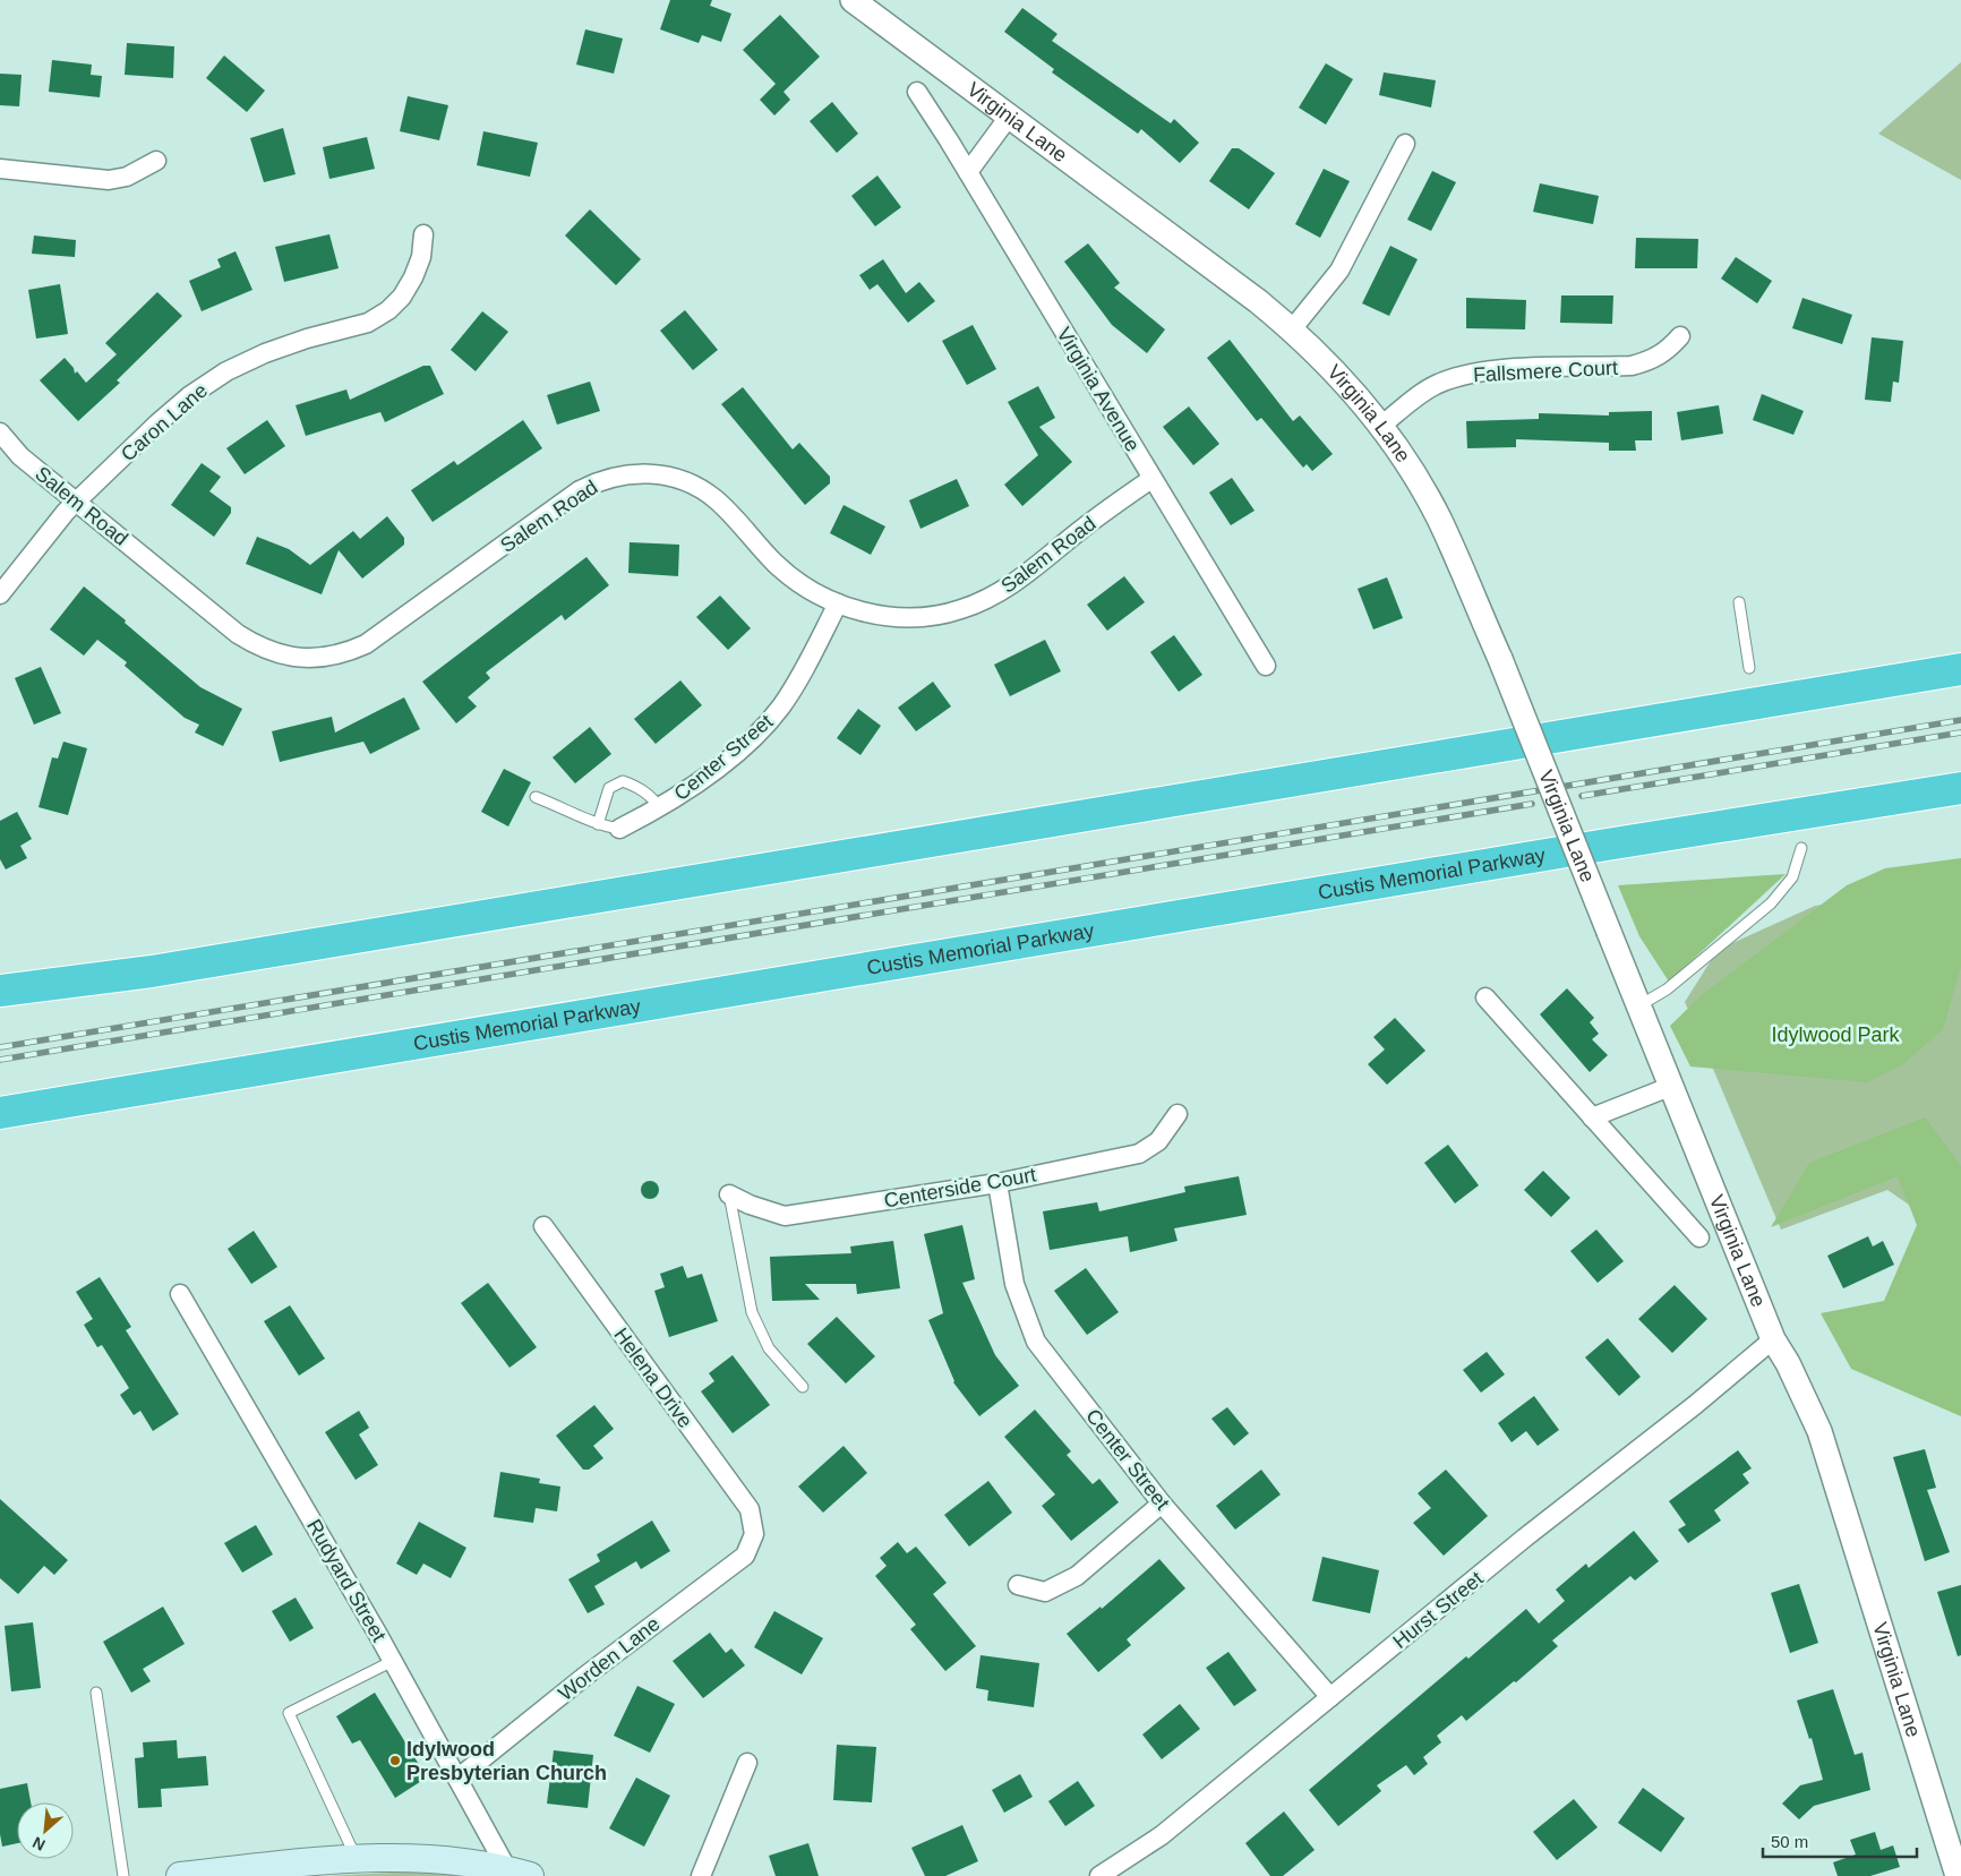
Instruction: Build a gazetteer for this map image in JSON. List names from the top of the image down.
{
  "streets": {
    "highway": ["Custis Memorial Parkway"],
    "street": [
      "Virginia Lane",
      "Fallsmere Court",
      "Virginia Avenue",
      "Caron Lane",
      "Salem Road",
      "Center Street",
      "Centerside Court",
      "Helena Drive",
      "Rudyard Street",
      "Hurst Street",
      "Worden Lane"
    ]
  },
  "crossings": [
    ["Virginia Lane", "Fallsmere Court"],
    ["Virginia Lane", "Hurst Street"],
    ["Virginia Avenue", "Salem Road"],
    ["Caron Lane", "Salem Road"],
    ["Salem Road", "Center Street"],
    ["Center Street", "Centerside Court"],
    ["Center Street", "Hurst Street"],
    ["Helena Drive", "Worden Lane"],
    ["Rudyard Street", "Worden Lane"]
  ],
  "parks": ["Idylwood Park"],
  "places": ["Idylwood Presbyterian Church"],
  "scale_bar": "50 m",
  "north": "bottom left"
}
